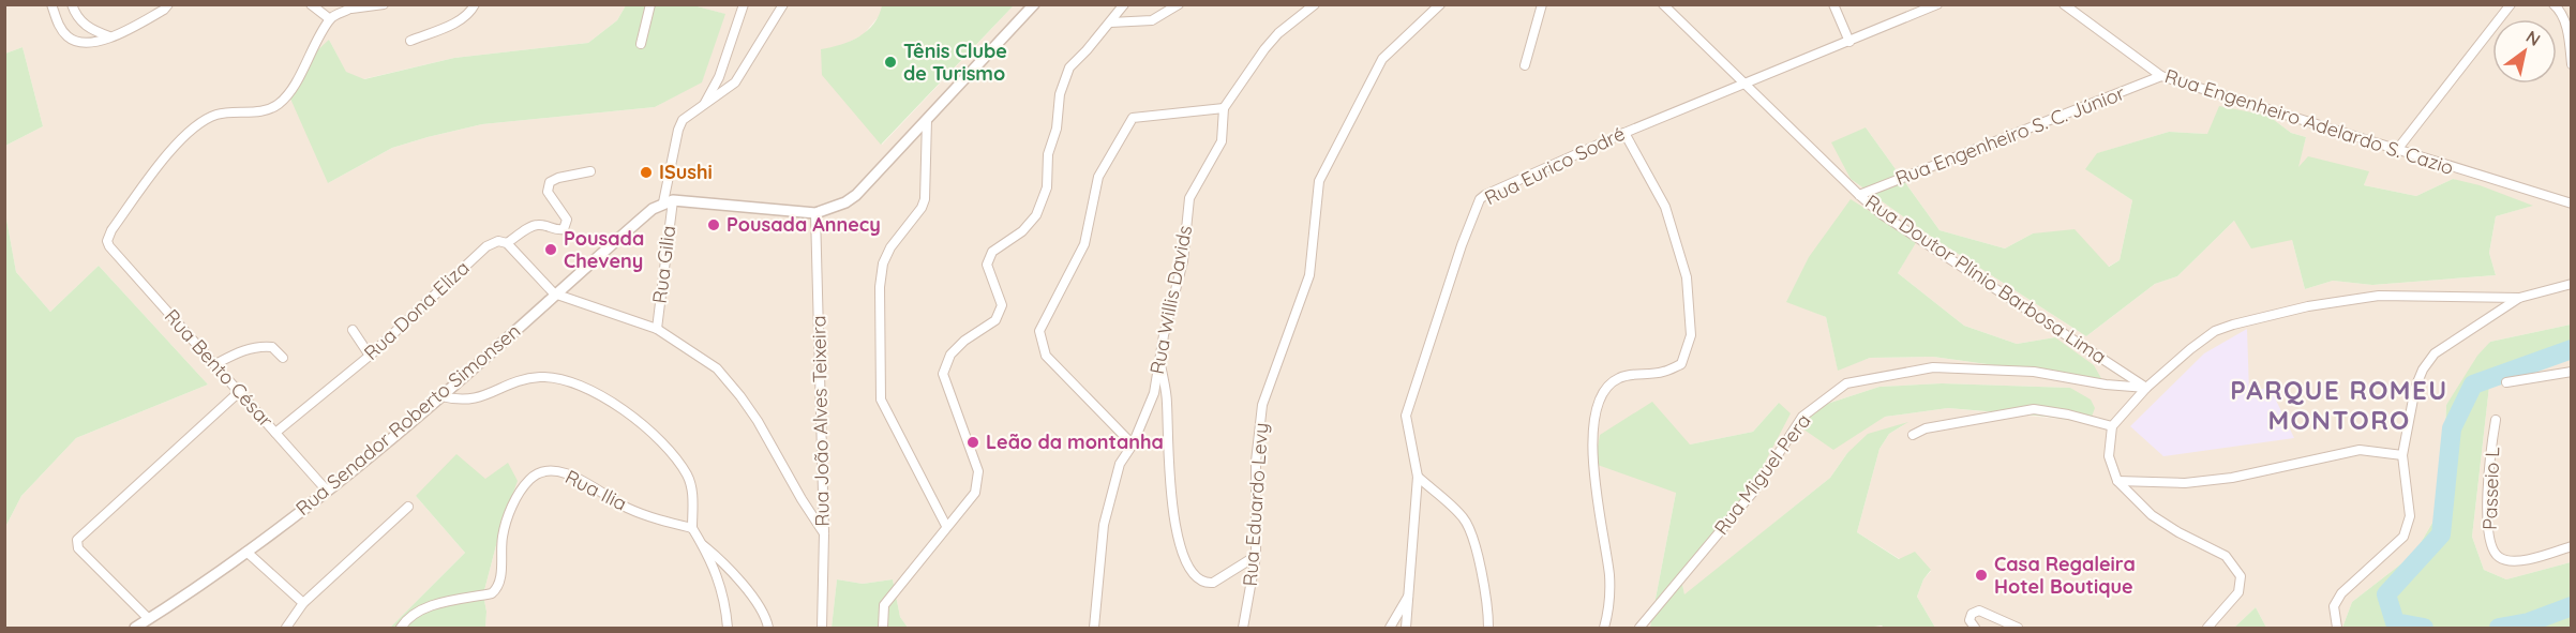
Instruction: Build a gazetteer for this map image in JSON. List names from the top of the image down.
{
  "streets": {
    "street": [
      "Rua Engenheiro Adelardo S. Cazio",
      "Rua Engenheiro S. C. Júnior",
      "Rua Eurico Sodré",
      "Rua Gilia",
      "Rua Doutor Plínio Barbosa Lima",
      "Rua Willis Davids",
      "Rua Dona Eliza",
      "Rua Bento César",
      "Rua Senador Roberto Simonsen",
      "Rua João Alves Teixeira",
      "Rua Miguel Pera",
      "Passeio L",
      "Rua Ilia",
      "Rua Eduardo Levy"
    ]
  },
  "crossings": [
    ["Rua Engenheiro Adelardo S. Cazio", "Rua Engenheiro S. C. Júnior"],
    ["Rua Engenheiro S. C. Júnior", "Rua Doutor Plínio Barbosa Lima"],
    ["Rua Eurico Sodré", "Rua Doutor Plínio Barbosa Lima"],
    ["Rua Gilia", "Rua Senador Roberto Simonsen"],
    ["Rua Doutor Plínio Barbosa Lima", "Rua Miguel Pera"],
    ["Rua Dona Eliza", "Rua Bento César"],
    ["Rua Bento César", "Rua Senador Roberto Simonsen"]
  ],
  "districts": ["PARQUE ROMEU MONTORO"],
  "places": [
    "Tênis Clube de Turismo",
    "ISushi",
    "Pousada Annecy",
    "Pousada Cheveny",
    "Leão da montanha",
    "Casa Regaleira Hotel Boutique"
  ],
  "north": "top right"
}
